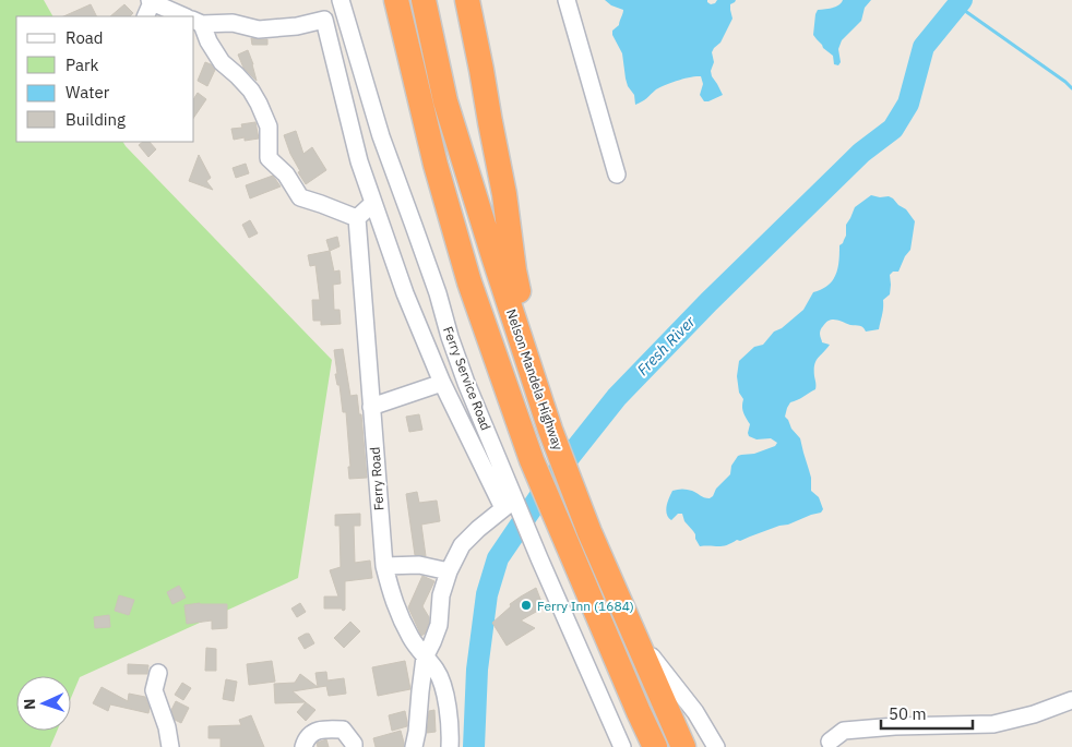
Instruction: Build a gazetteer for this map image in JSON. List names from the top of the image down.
{
  "streets": {
    "highway": ["Nelson Mandela Highway"],
    "street": ["Ferry Service Road", "Ferry Road"]
  },
  "water": ["Fresh River"],
  "places": ["Ferry Inn (1684)"],
  "legend": [
    "Road",
    "Park",
    "Water",
    "Building"
  ],
  "scale_bar": "50 m",
  "north": "left"
}
